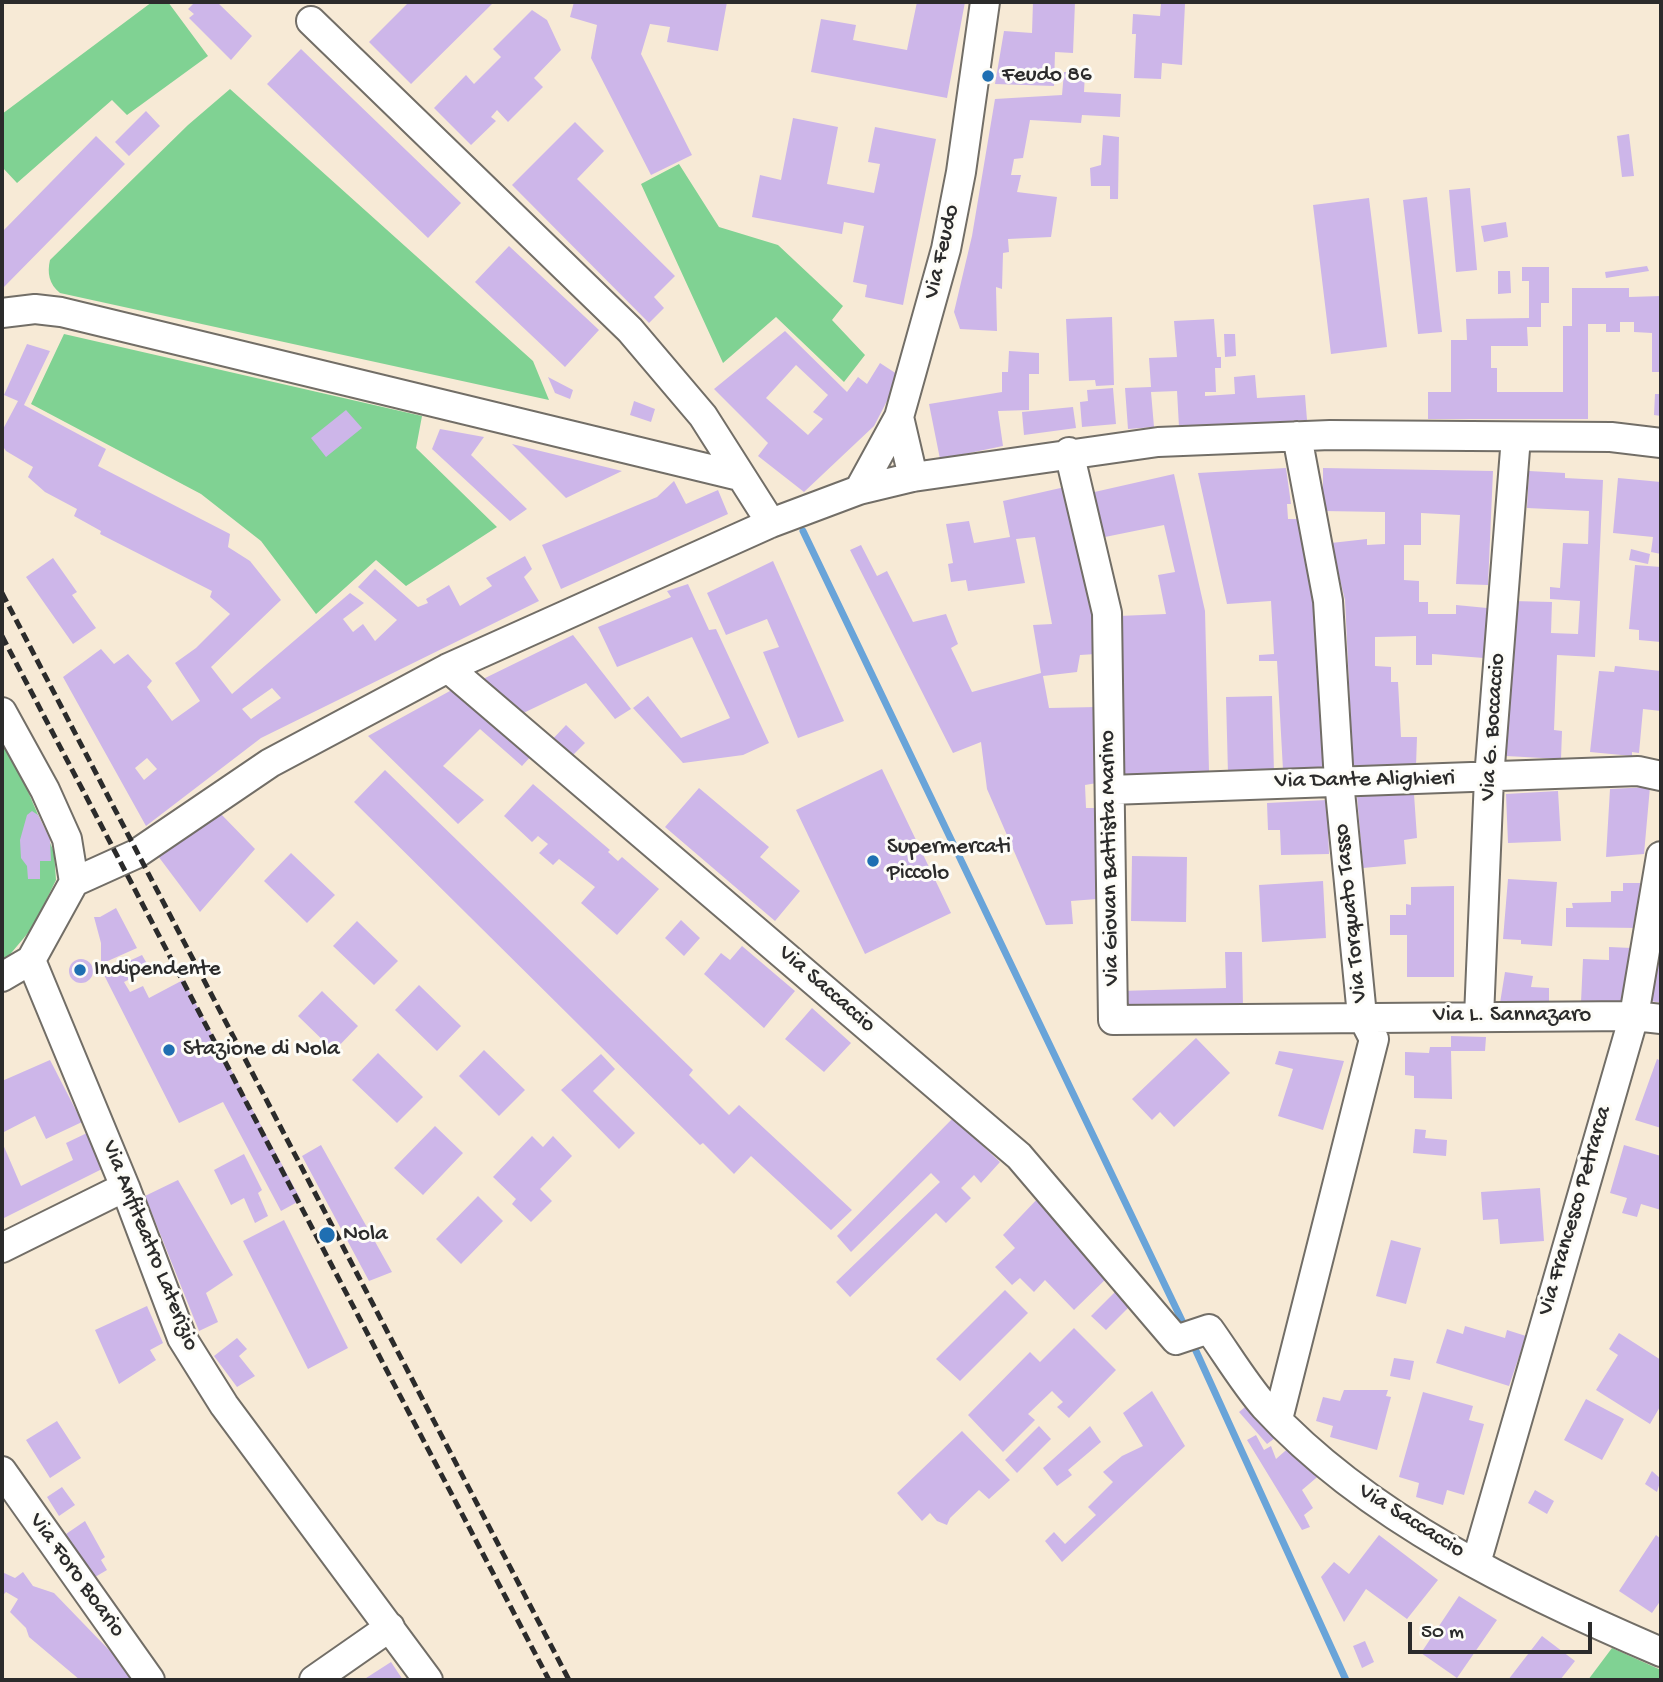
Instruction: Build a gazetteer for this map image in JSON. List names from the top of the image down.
{
  "streets": {
    "street": [
      "Via Feudo",
      "Via G. Boccaccio",
      "Via Dante Alighieri",
      "Via Giovan Battista Marino",
      "Via Torquato Tasso",
      "Via Saccaccio",
      "Via L. Sannazaro",
      "Via Francesco Petrarca",
      "Via Anfiteatro Laterizio",
      "Via Foro Boario"
    ]
  },
  "crossings": [
    ["Via G. Boccaccio", "Via Dante Alighieri"],
    ["Via G. Boccaccio", "Via L. Sannazaro"],
    ["Via Dante Alighieri", "Via Giovan Battista Marino"],
    ["Via Dante Alighieri", "Via Torquato Tasso"],
    ["Via Giovan Battista Marino", "Via Torquato Tasso"],
    ["Via Giovan Battista Marino", "Via L. Sannazaro"],
    ["Via Torquato Tasso", "Via Saccaccio"],
    ["Via Torquato Tasso", "Via L. Sannazaro"],
    ["Via Saccaccio", "Via Francesco Petrarca"],
    ["Via L. Sannazaro", "Via Francesco Petrarca"]
  ],
  "places": [
    "Feudo 86",
    "Supermercati Piccolo",
    "Indipendente",
    "Stazione di Nola",
    "Nola"
  ],
  "scale_bar": "50 m"
}
